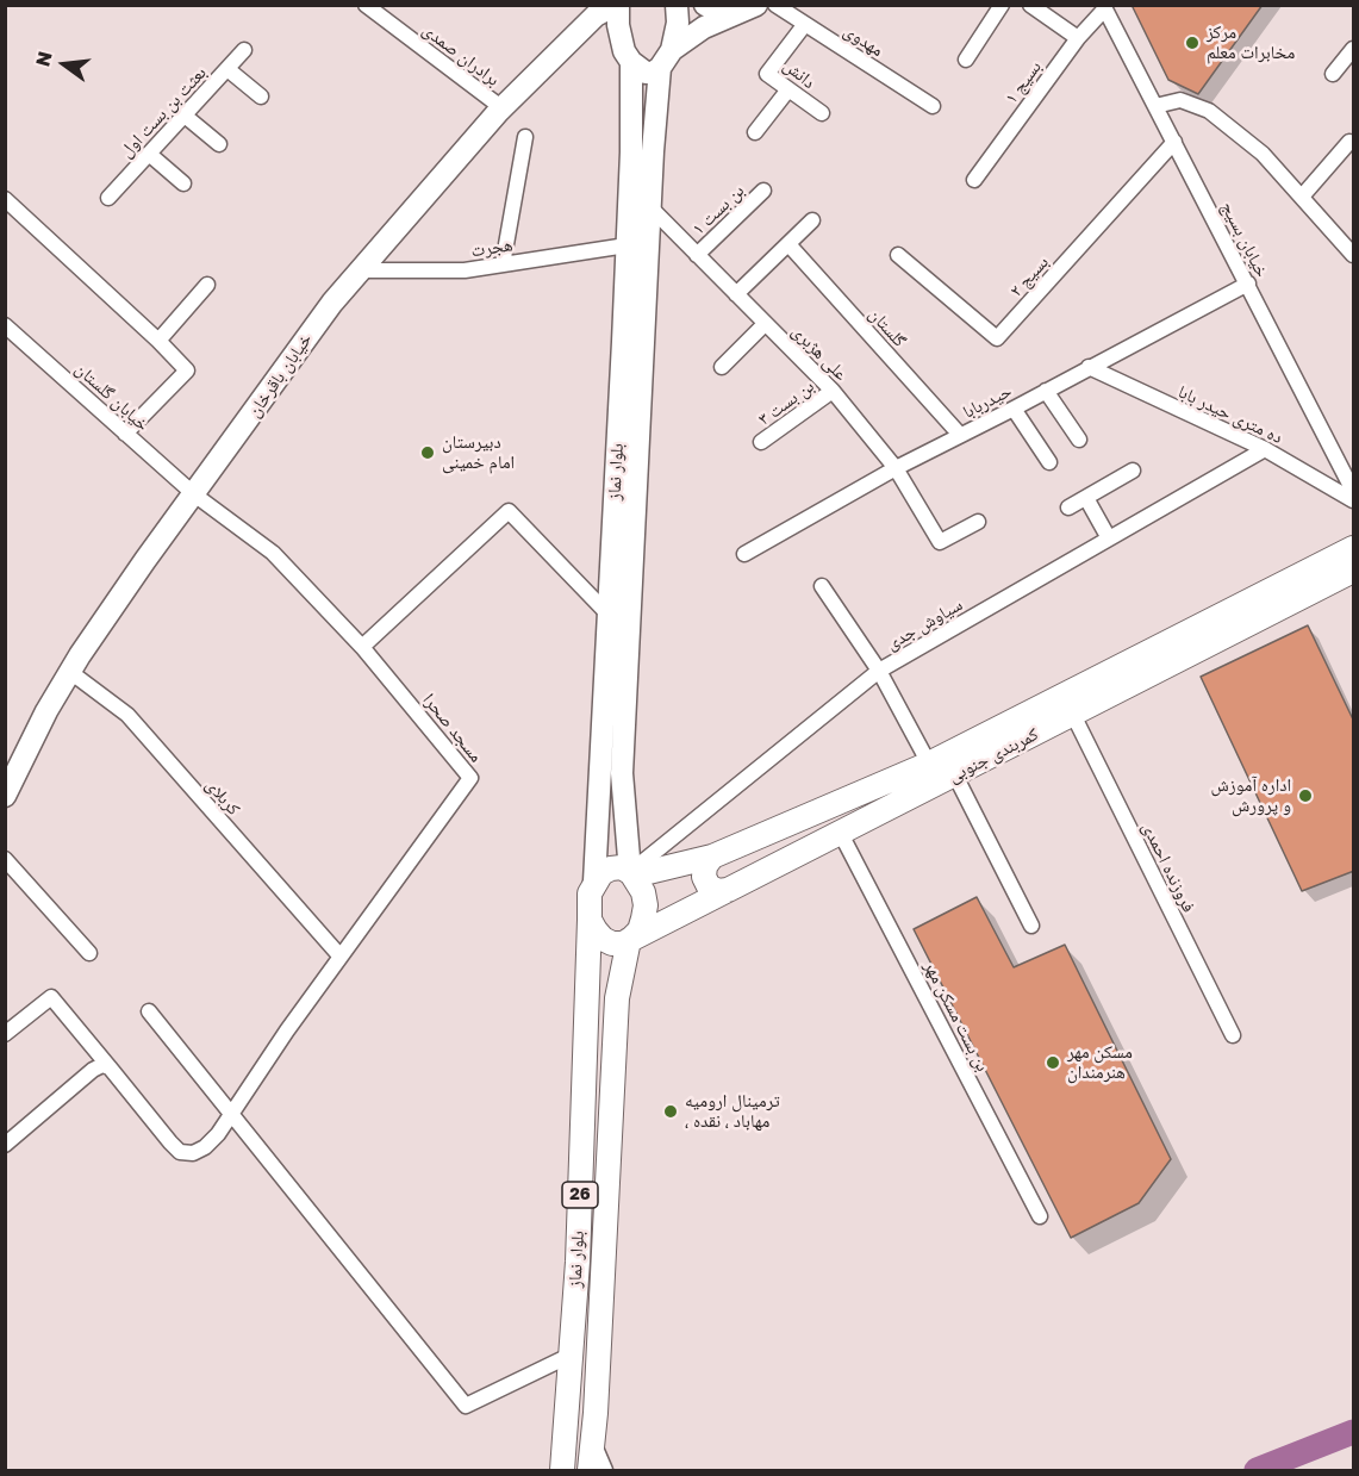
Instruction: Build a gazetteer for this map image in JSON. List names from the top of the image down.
{
  "streets": {
    "main road": [
      "خیابان باقرخان",
      "بلوار نماز",
      "کمربندی جنوبی",
      "26"
    ],
    "street": [
      "مهدوی",
      "برادران صمدی",
      "دانش",
      "بسیج ۱",
      "بعثت بن بست اول",
      "بن بست ۱",
      "خیابان بسیج",
      "هجرت",
      "بسیج ۲",
      "گلستان",
      "علی هژبری",
      "خیابان گلستان",
      "حیدربابا",
      "بن بست ۳",
      "ده متری حیدر بابا",
      "سیاوش جدی",
      "مسجد صحرا",
      "کربلای",
      "فروزنده احمدی",
      "بن بست مسکن مهر"
    ]
  },
  "crossings": [
    ["مهدوی", "دانش"],
    ["برادران صمدی", "خیابان باقرخان"],
    ["بسیج ۱", "خیابان بسیج"],
    ["بن بست ۱", "علی هژبری"],
    ["خیابان بسیج", "بسیج ۲"],
    ["خیابان بسیج", "حیدربابا"],
    ["هجرت", "خیابان باقرخان"],
    ["هجرت", "بلوار نماز"],
    ["گلستان", "حیدربابا"],
    ["علی هژبری", "حیدربابا"],
    ["علی هژبری", "بن بست ۳"],
    ["علی هژبری", "بلوار نماز"],
    ["خیابان باقرخان", "خیابان گلستان"],
    ["خیابان باقرخان", "کربلای"],
    ["خیابان باقرخان", "26"],
    ["خیابان گلستان", "مسجد صحرا"],
    ["حیدربابا", "ده متری حیدر بابا"],
    ["ده متری حیدر بابا", "سیاوش جدی"],
    ["بلوار نماز", "سیاوش جدی"],
    ["بلوار نماز", "کمربندی جنوبی"],
    ["بلوار نماز", "26"],
    ["سیاوش جدی", "کمربندی جنوبی"],
    ["سیاوش جدی", "26"],
    ["مسجد صحرا", "کربلای"],
    ["کمربندی جنوبی", "فروزنده احمدی"],
    ["کمربندی جنوبی", "بن بست مسکن مهر"],
    ["کمربندی جنوبی", "26"]
  ],
  "places": [
    "مرکز مخابرات معلم",
    "دبیرستان امام خمینی",
    "اداره آموزش و پرورش",
    "مسکن مهر هنرمندان",
    "ترمینال ارومیه ، مهاباد ، نقده"
  ],
  "north": "left"
}
